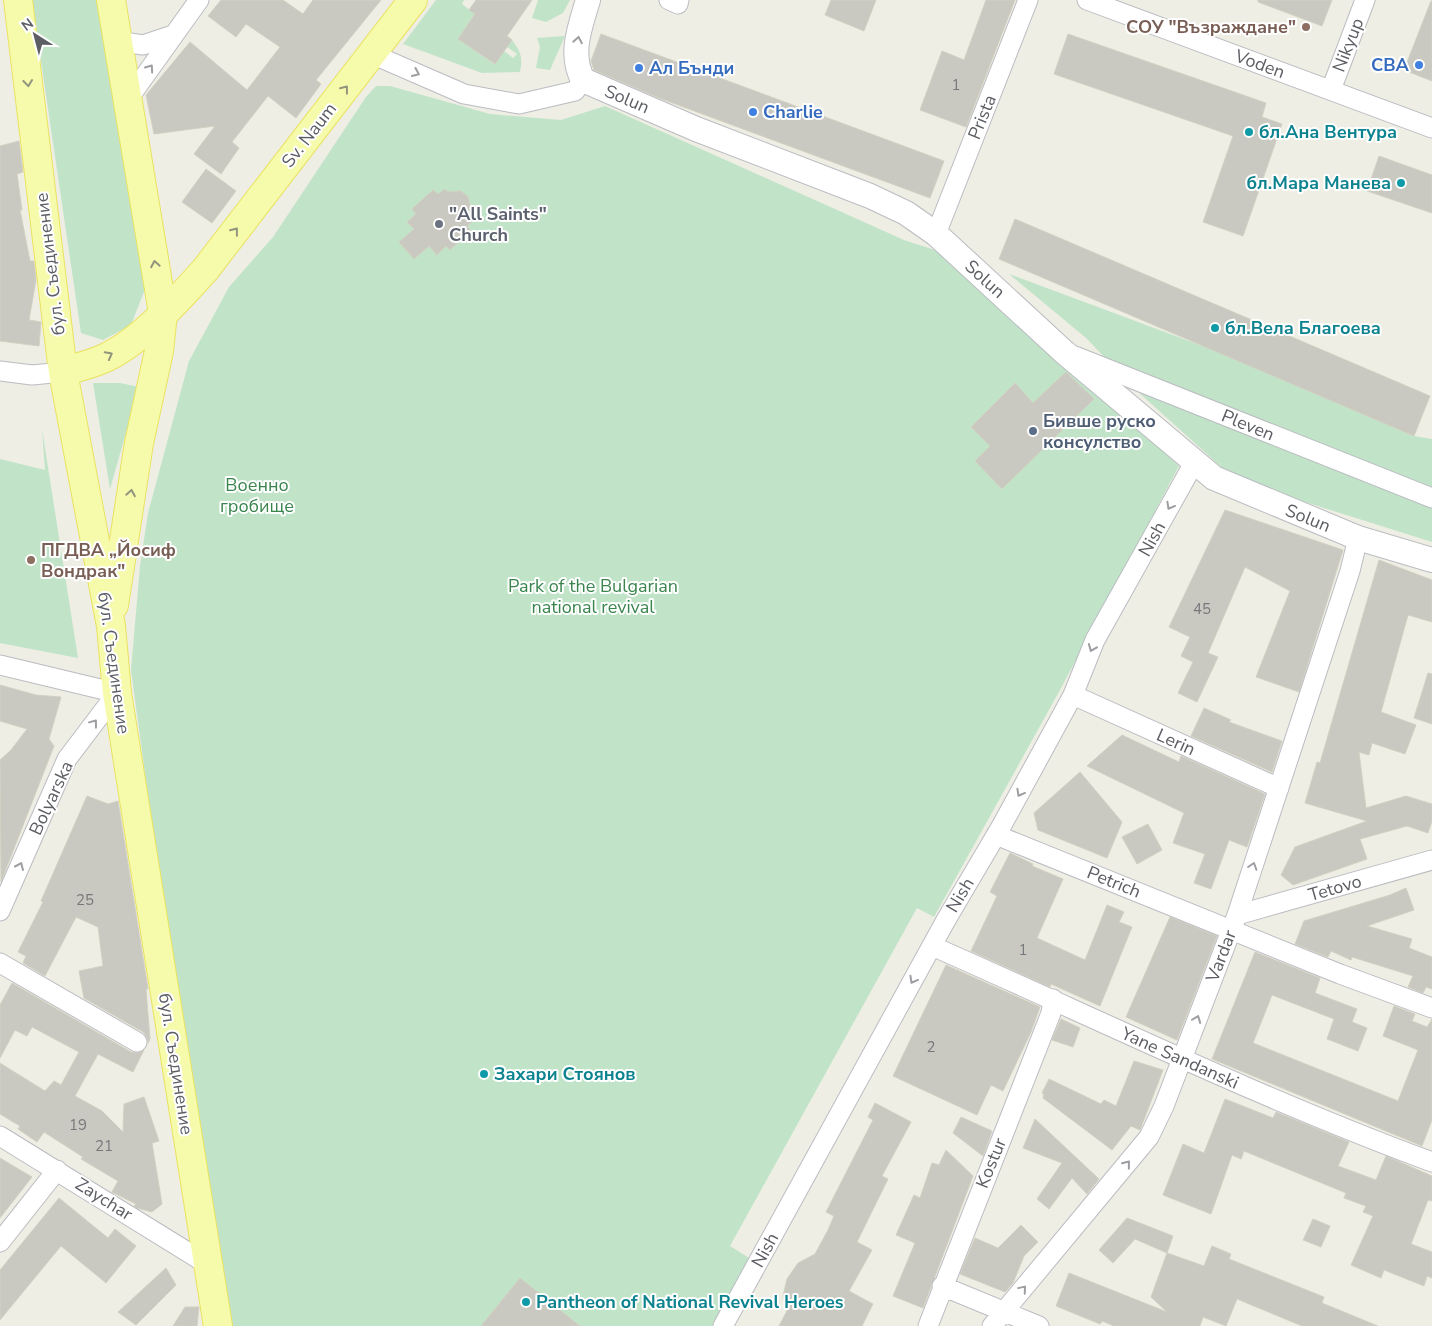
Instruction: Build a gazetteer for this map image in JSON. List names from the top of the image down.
{
  "streets": {
    "main road": ["Sv. Naum", "бул. Съединение"],
    "street": [
      "Nikyup",
      "Voden",
      "Solun",
      "Prista",
      "Pleven",
      "Nish",
      "Lerin",
      "Bolyarska",
      "Petrich",
      "Tetovo",
      "Vardar",
      "Yane Sandanski",
      "Kostur",
      "Zaychar"
    ]
  },
  "crossings": [
    ["Nikyup", "Voden"],
    ["Solun", "Prista"],
    ["Solun", "Pleven"],
    ["Solun", "Nish"],
    ["Solun", "Vardar"],
    ["Sv. Naum", "бул. Съединение"],
    ["бул. Съединение", "Bolyarska"],
    ["бул. Съединение", "Zaychar"],
    ["Nish", "Lerin"],
    ["Nish", "Petrich"],
    ["Nish", "Yane Sandanski"],
    ["Lerin", "Vardar"],
    ["Petrich", "Tetovo"],
    ["Petrich", "Vardar"],
    ["Tetovo", "Vardar"],
    ["Vardar", "Yane Sandanski"],
    ["Yane Sandanski", "Kostur"]
  ],
  "one_way": [
    "Sv. Naum",
    "Nish",
    "Bolyarska",
    "Vardar"
  ],
  "parks": ["Военно гробище", "Park of the Bulgarian national revival"],
  "places": [
    "СОУ \"Възраждане\"",
    "CBA",
    "Ал Бънди",
    "Charlie",
    "бл.Ана Вентура",
    "бл.Мара Манева",
    "\"All Saints\" Church",
    "бл.Вела Благоева",
    "Бивше руско консулство",
    "ПГДВА „Йосиф Вондрак\"",
    "Захари Стоянов",
    "Pantheon of National Revival Heroes"
  ],
  "house_numbers": [
    "1",
    "45",
    "25",
    "1",
    "2",
    "19",
    "21"
  ],
  "north": "top left"
}
